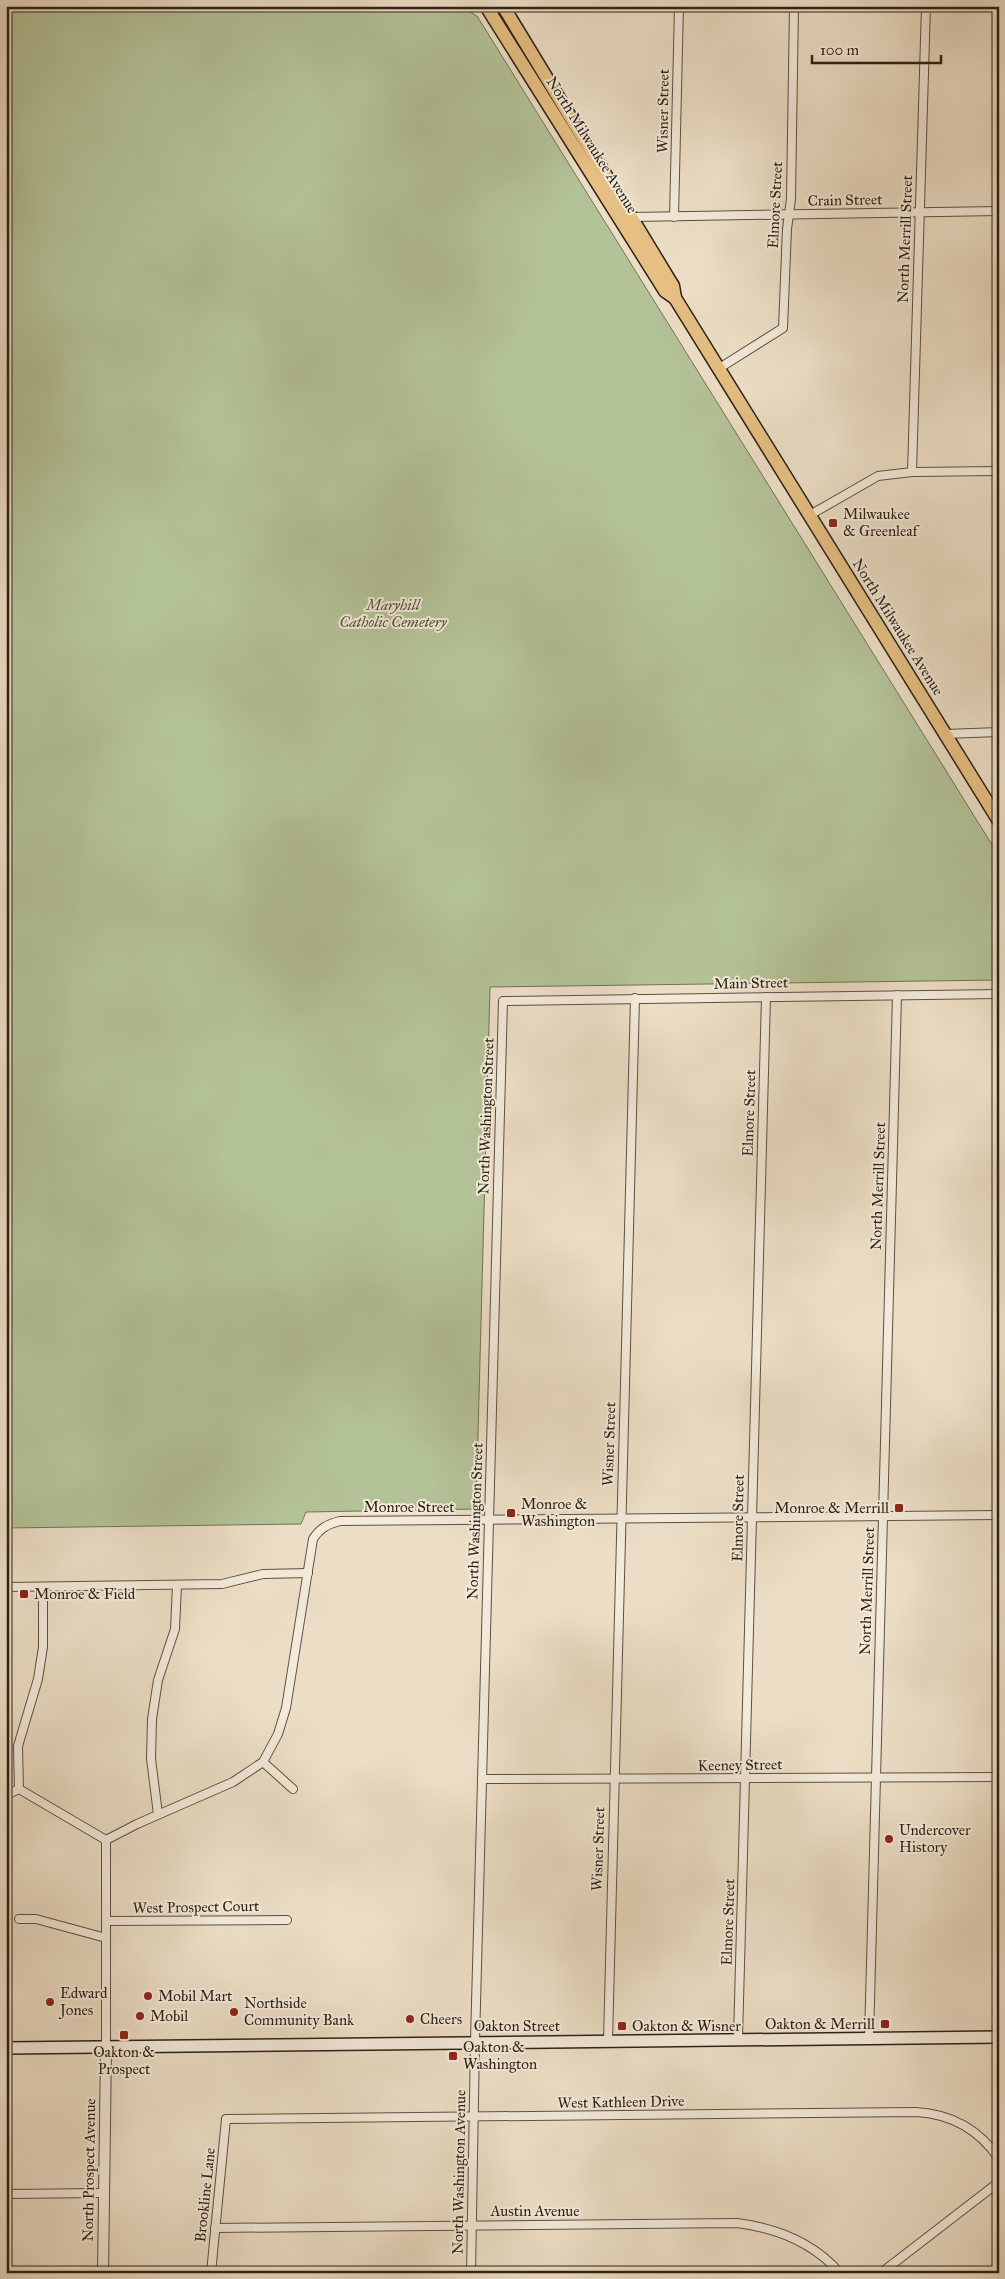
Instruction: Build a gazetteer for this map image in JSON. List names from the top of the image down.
{
  "streets": {
    "main road": ["North Milwaukee Avenue", "Oakton Street"],
    "street": [
      "Wisner Street",
      "Crain Street",
      "Elmore Street",
      "North Merrill Street",
      "Main Street",
      "North Washington Street",
      "Monroe Street",
      "Keeney Street",
      "West Prospect Court",
      "West Kathleen Drive",
      "North Prospect Avenue",
      "North Washington Avenue",
      "Brookline Lane",
      "Austin Avenue"
    ]
  },
  "crossings": [
    ["Wisner Street", "Crain Street"],
    ["Wisner Street", "Main Street"],
    ["Wisner Street", "Monroe Street"],
    ["Wisner Street", "Keeney Street"],
    ["Wisner Street", "Oakton Street"],
    ["North Milwaukee Avenue", "Crain Street"],
    ["North Milwaukee Avenue", "Elmore Street"],
    ["Crain Street", "Elmore Street"],
    ["Crain Street", "North Merrill Street"],
    ["Elmore Street", "Main Street"],
    ["Elmore Street", "Monroe Street"],
    ["Elmore Street", "Keeney Street"],
    ["Elmore Street", "Oakton Street"],
    ["North Merrill Street", "Main Street"],
    ["North Merrill Street", "Monroe Street"],
    ["North Merrill Street", "Keeney Street"],
    ["North Merrill Street", "Oakton Street"],
    ["Main Street", "North Washington Street"],
    ["North Washington Street", "Monroe Street"],
    ["North Washington Street", "Keeney Street"],
    ["North Washington Street", "Oakton Street"],
    ["North Washington Street", "North Washington Avenue"],
    ["West Prospect Court", "North Prospect Avenue"],
    ["Oakton Street", "North Prospect Avenue"],
    ["Oakton Street", "North Washington Avenue"],
    ["West Kathleen Drive", "North Washington Avenue"],
    ["West Kathleen Drive", "Brookline Lane"],
    ["North Washington Avenue", "Austin Avenue"],
    ["Brookline Lane", "Austin Avenue"]
  ],
  "parks": ["Maryhill Catholic Cemetery"],
  "places": {
    "transit": [
      "Milwaukee & Greenleaf",
      "Monroe & Merrill",
      "Monroe & Washington",
      "Monroe & Field",
      "Oakton & Merrill",
      "Oakton & Wisner",
      "Oakton & Prospect",
      "Oakton & Washington"
    ],
    "other": [
      "Undercover History",
      "Mobil Mart",
      "Edward Jones",
      "Northside Community Bank",
      "Mobil",
      "Cheers"
    ]
  },
  "scale_bar": "100 m"
}
